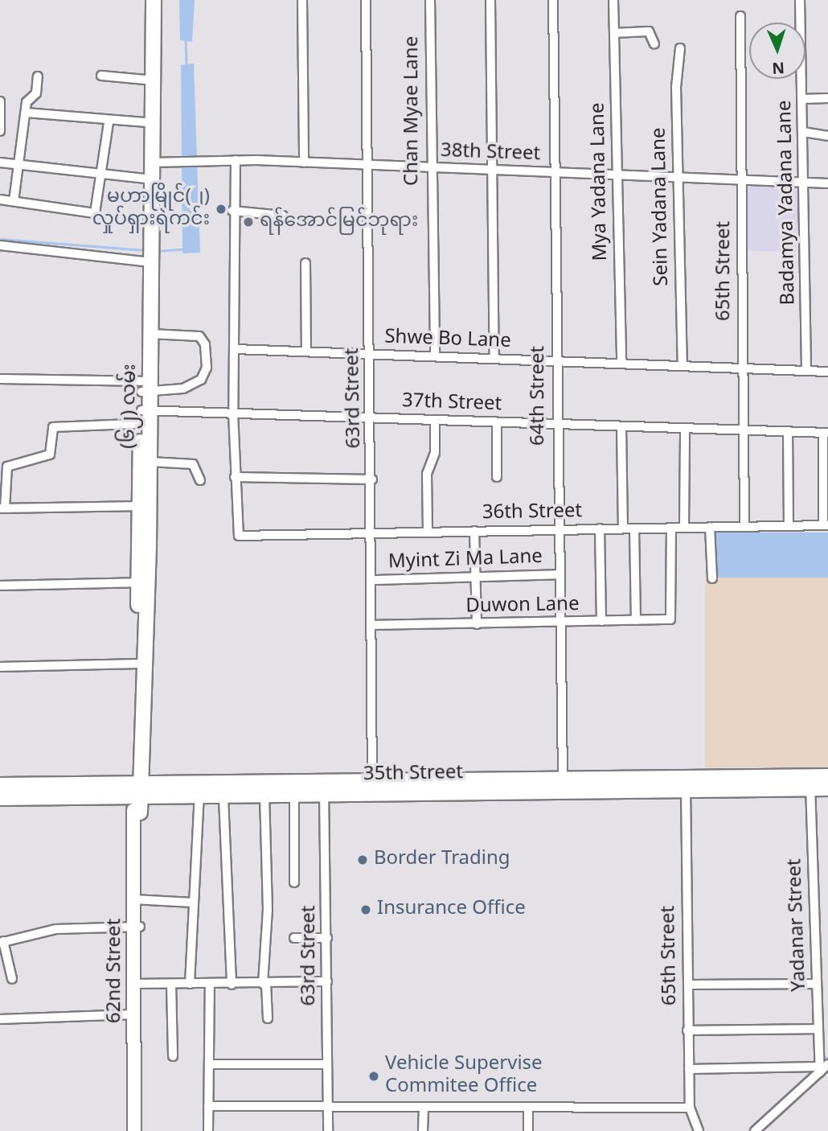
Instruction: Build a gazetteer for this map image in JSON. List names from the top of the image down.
{
  "streets": {
    "main road": ["(၆၂) လမ်း", "35th Street", "62nd Street"],
    "street": [
      "Chan Myae Lane",
      "38th Street",
      "Mya Yadana Lane",
      "Badamya Yadana Lane",
      "Sein Yadana Lane",
      "65th Street",
      "Shwe Bo Lane",
      "64th Street",
      "63rd Street",
      "37th Street",
      "36th Street",
      "Myint Zi Ma Lane",
      "Duwon Lane",
      "Yadanar Street"
    ]
  },
  "crossings": [
    ["Chan Myae Lane", "38th Street"],
    ["Chan Myae Lane", "Shwe Bo Lane"],
    ["38th Street", "Mya Yadana Lane"],
    ["38th Street", "Badamya Yadana Lane"],
    ["38th Street", "Sein Yadana Lane"],
    ["38th Street", "65th Street"],
    ["38th Street", "64th Street"],
    ["38th Street", "63rd Street"],
    ["38th Street", "(၆၂) လမ်း"],
    ["Mya Yadana Lane", "Shwe Bo Lane"],
    ["Badamya Yadana Lane", "Shwe Bo Lane"],
    ["Sein Yadana Lane", "Shwe Bo Lane"],
    ["65th Street", "Shwe Bo Lane"],
    ["65th Street", "37th Street"],
    ["65th Street", "36th Street"],
    ["65th Street", "35th Street"],
    ["Shwe Bo Lane", "64th Street"],
    ["Shwe Bo Lane", "63rd Street"],
    ["64th Street", "37th Street"],
    ["64th Street", "36th Street"],
    ["64th Street", "Myint Zi Ma Lane"],
    ["64th Street", "Duwon Lane"],
    ["64th Street", "35th Street"],
    ["63rd Street", "37th Street"],
    ["63rd Street", "36th Street"],
    ["63rd Street", "Myint Zi Ma Lane"],
    ["63rd Street", "Duwon Lane"],
    ["63rd Street", "35th Street"],
    ["37th Street", "(၆၂) လမ်း"],
    ["(၆၂) လမ်း", "35th Street"],
    ["(၆၂) လမ်း", "62nd Street"],
    ["36th Street", "Duwon Lane"],
    ["35th Street", "Yadanar Street"],
    ["35th Street", "62nd Street"]
  ],
  "places": [
    "မဟာမြိုင်(၂) လှုပ်ရှားရဲကင်း",
    "ရန်အောင်မြင်ဘုရား",
    "Border Trading",
    "Insurance Office",
    "Vehicle Supervise Commitee Office"
  ],
  "north": "bottom"
}
